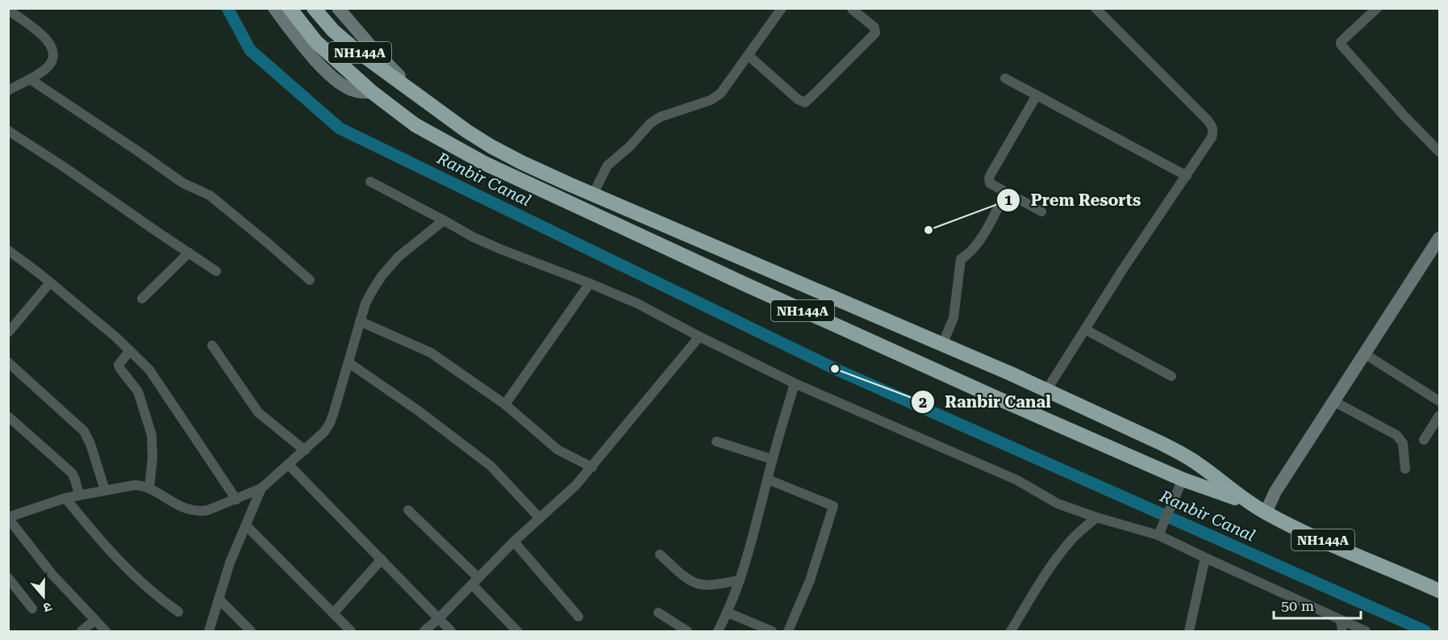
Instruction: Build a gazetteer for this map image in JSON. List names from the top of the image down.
{
  "streets": {
    "highway": ["NH144A"]
  },
  "water": ["Ranbir Canal"],
  "places": ["Prem Resorts", "Ranbir Canal"],
  "scale_bar": "50 m",
  "north": "bottom"
}
